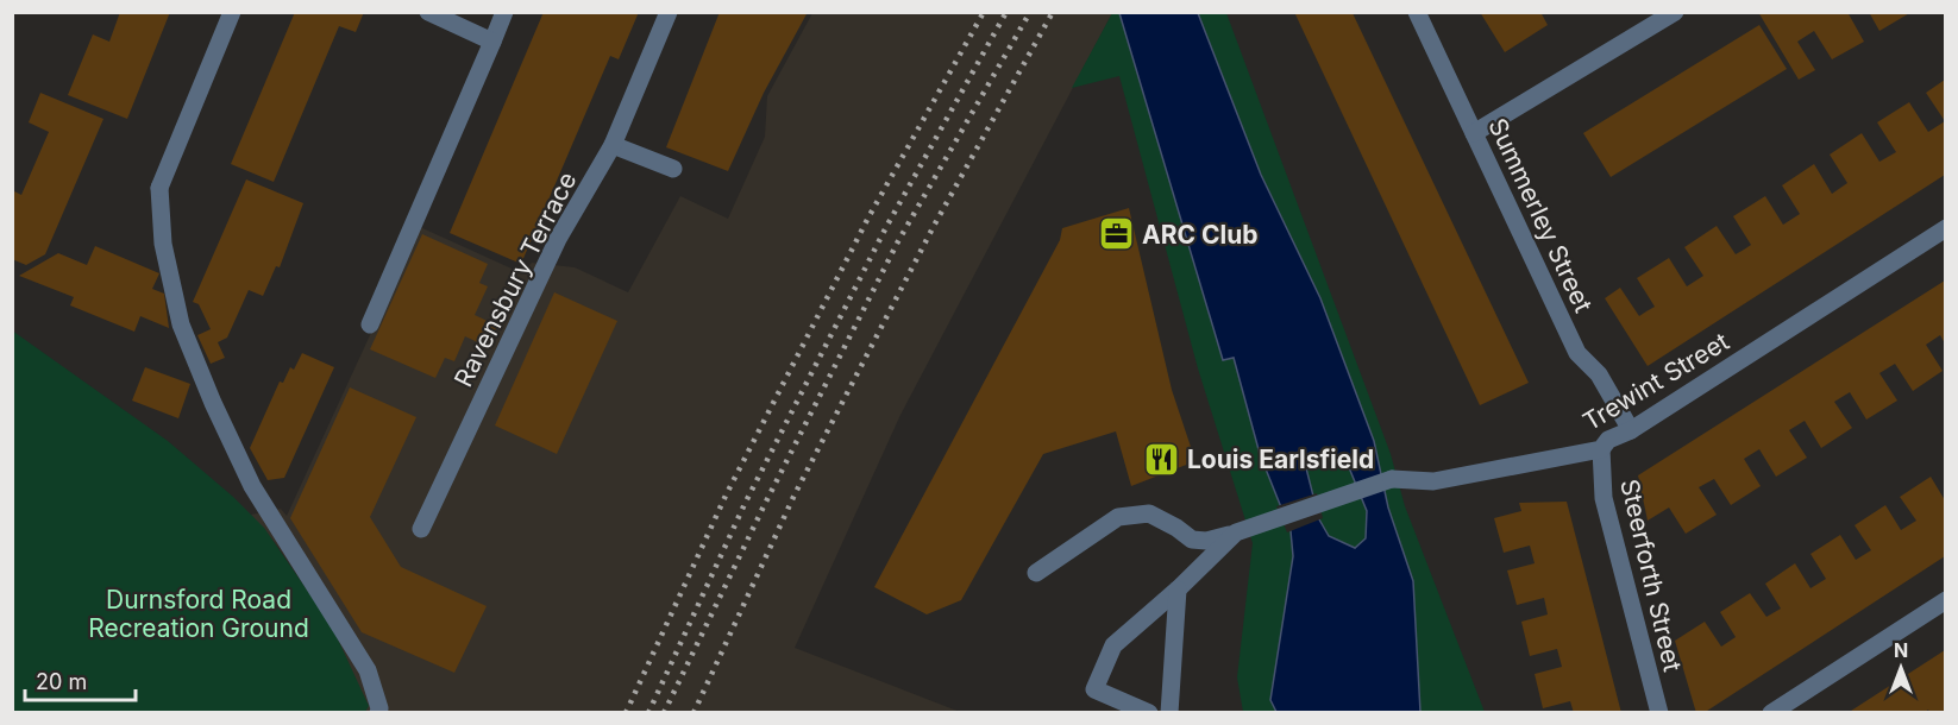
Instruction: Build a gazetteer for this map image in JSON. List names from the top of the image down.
{
  "streets": {
    "street": [
      "Summerley Street",
      "Ravensbury Terrace",
      "Trewint Street",
      "Steerforth Street"
    ]
  },
  "crossings": [
    ["Summerley Street", "Trewint Street"],
    ["Trewint Street", "Steerforth Street"]
  ],
  "parks": ["Durnsford Road Recreation Ground"],
  "places": {
    "office": ["ARC Club"],
    "restaurant": ["Louis Earlsfield"]
  },
  "scale_bar": "20 m",
  "north": "top"
}
